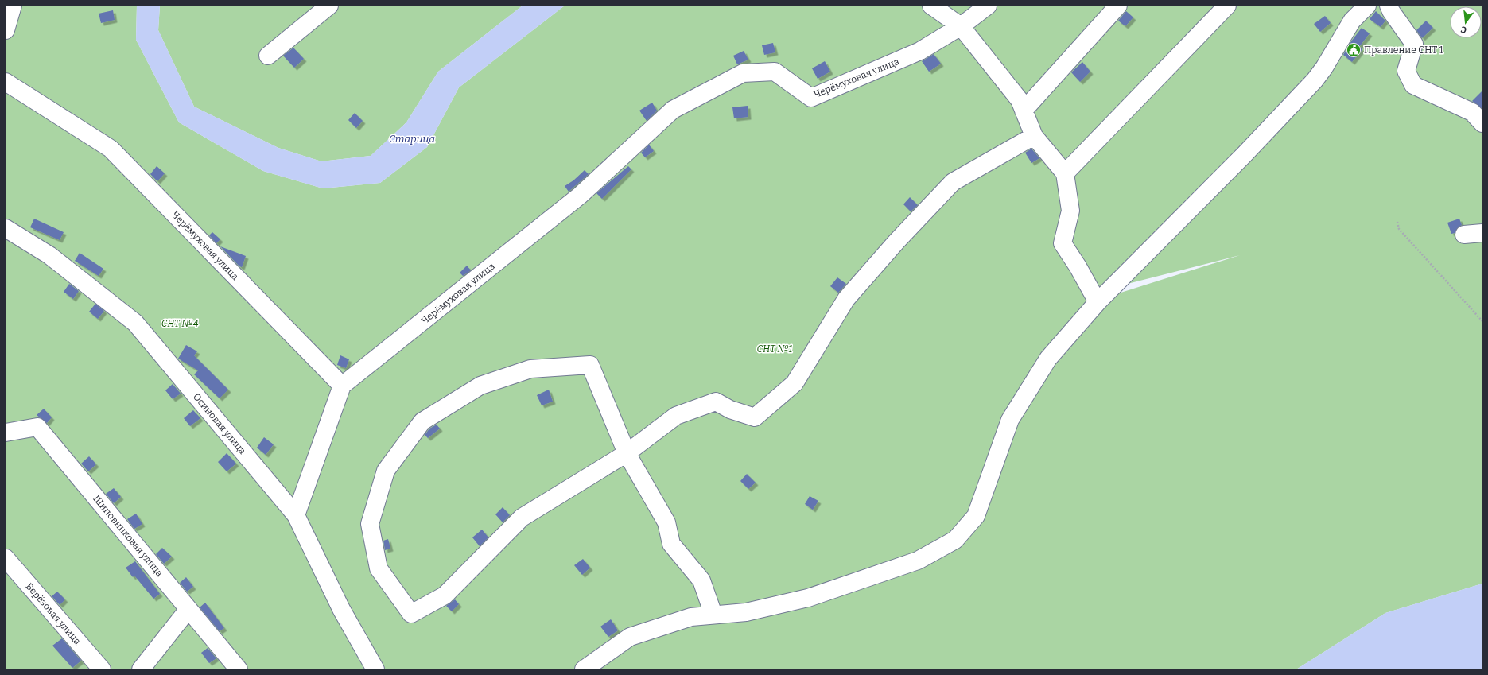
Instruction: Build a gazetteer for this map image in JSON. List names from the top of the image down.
{
  "streets": {
    "street": [
      "Черёмуховая улица",
      "Осиновая улица",
      "Шиповниковая улица",
      "Берёзовая улица"
    ]
  },
  "water": ["Старица"],
  "parks": ["СНТ №4", "СНТ №1"],
  "places": {
    "public building": ["Правление СНТ 1"]
  },
  "north": "bottom"
}
